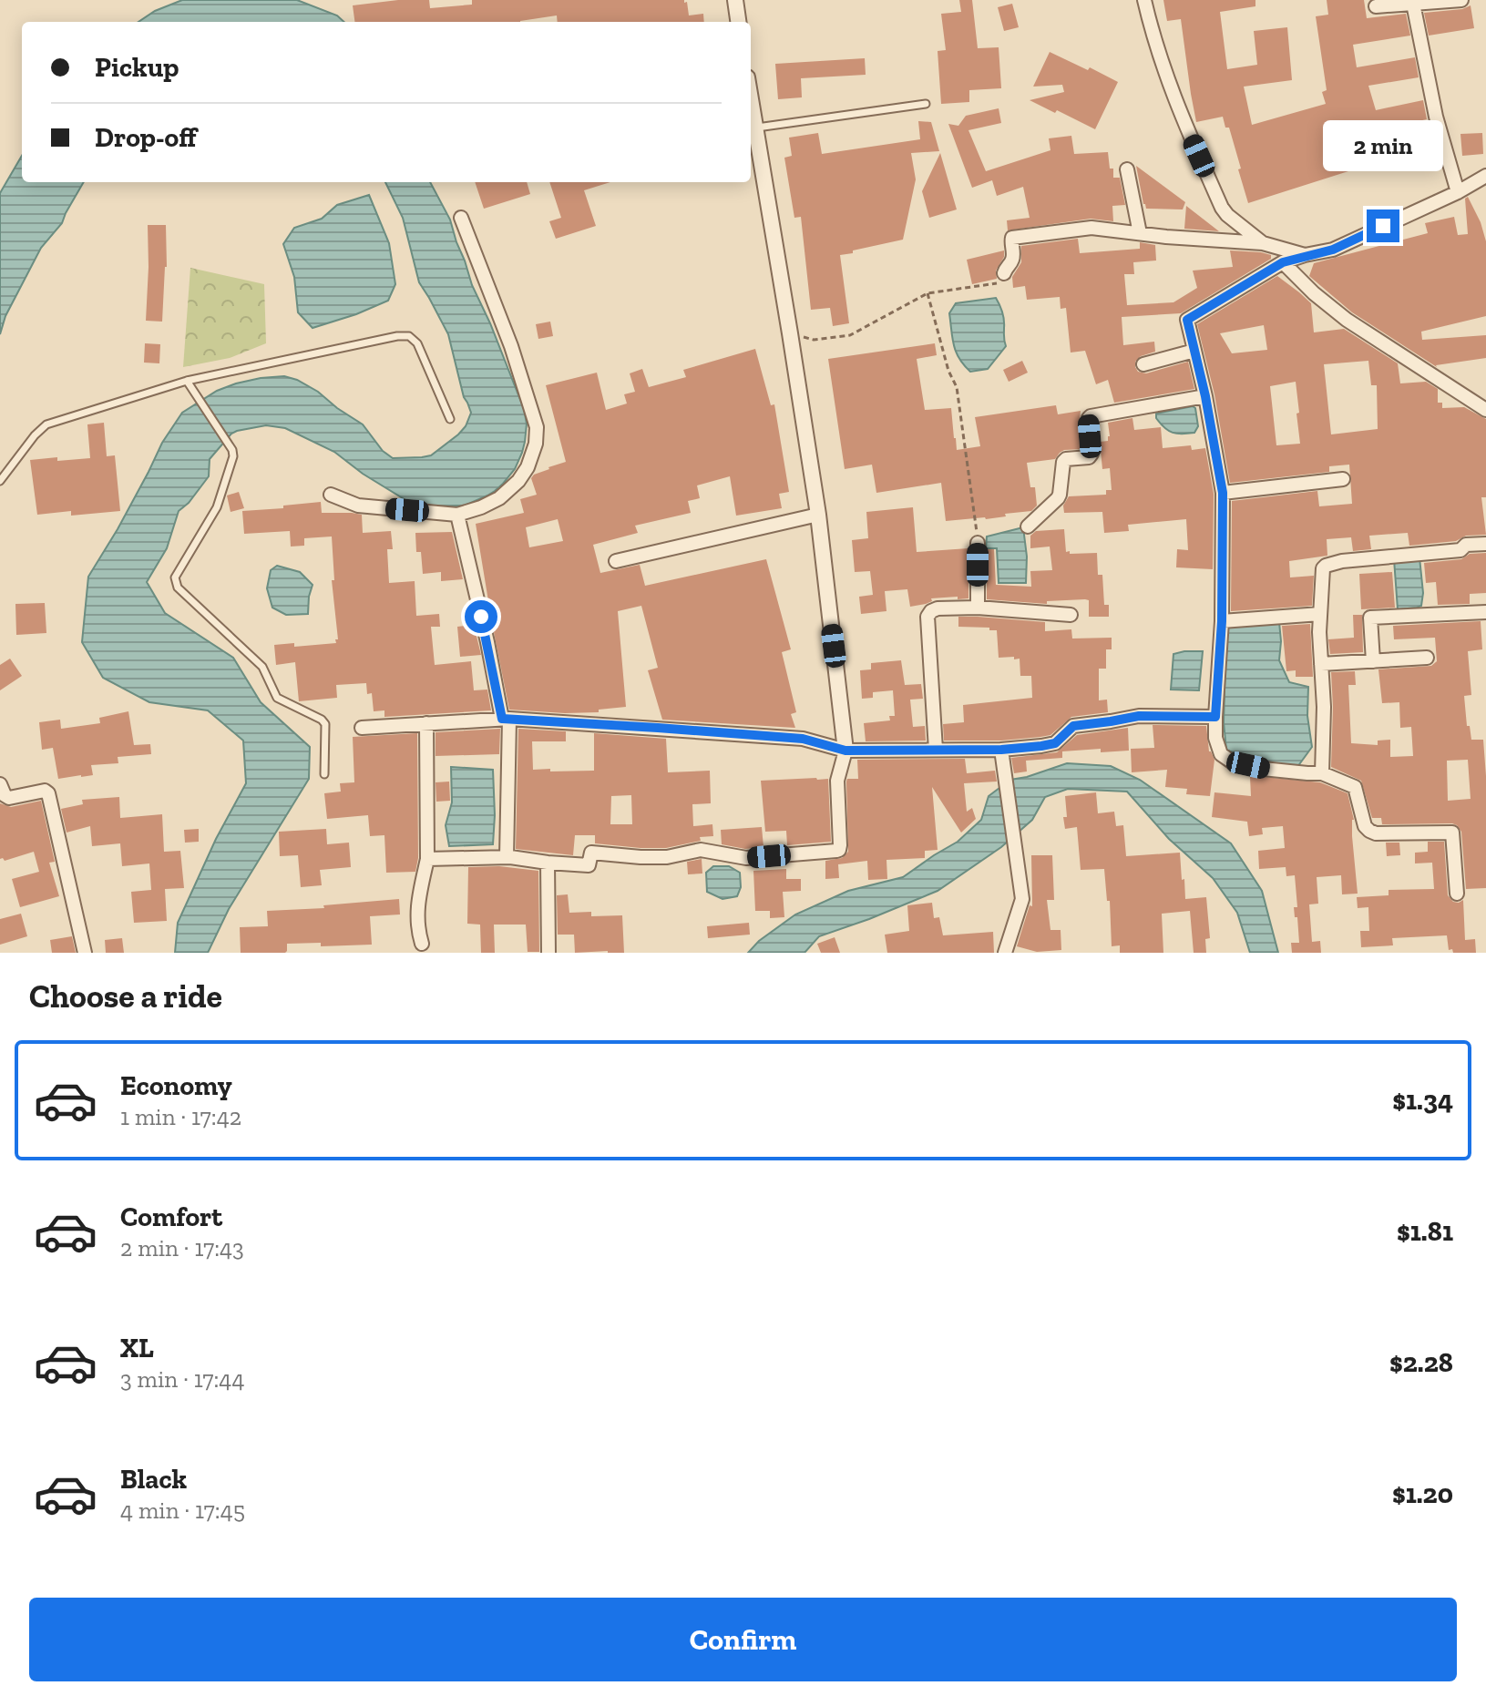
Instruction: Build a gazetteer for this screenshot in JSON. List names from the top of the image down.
{
  "page": {
    "banner": ["Pickup", "Drop-off"],
    "bubble": "2 min",
    "heading": "Choose a ride",
    "list": [
      {
        "name": "Economy",
        "note": "1 min · 17:42",
        "value": "$1.34"
      },
      {
        "name": "Comfort",
        "note": "2 min · 17:43",
        "value": "$1.81"
      },
      {
        "name": "XL",
        "note": "3 min · 17:44",
        "value": "$2.28"
      },
      {
        "name": "Black",
        "note": "4 min · 17:45",
        "value": "$1.20"
      }
    ],
    "buttons": "Confirm"
  }
}
